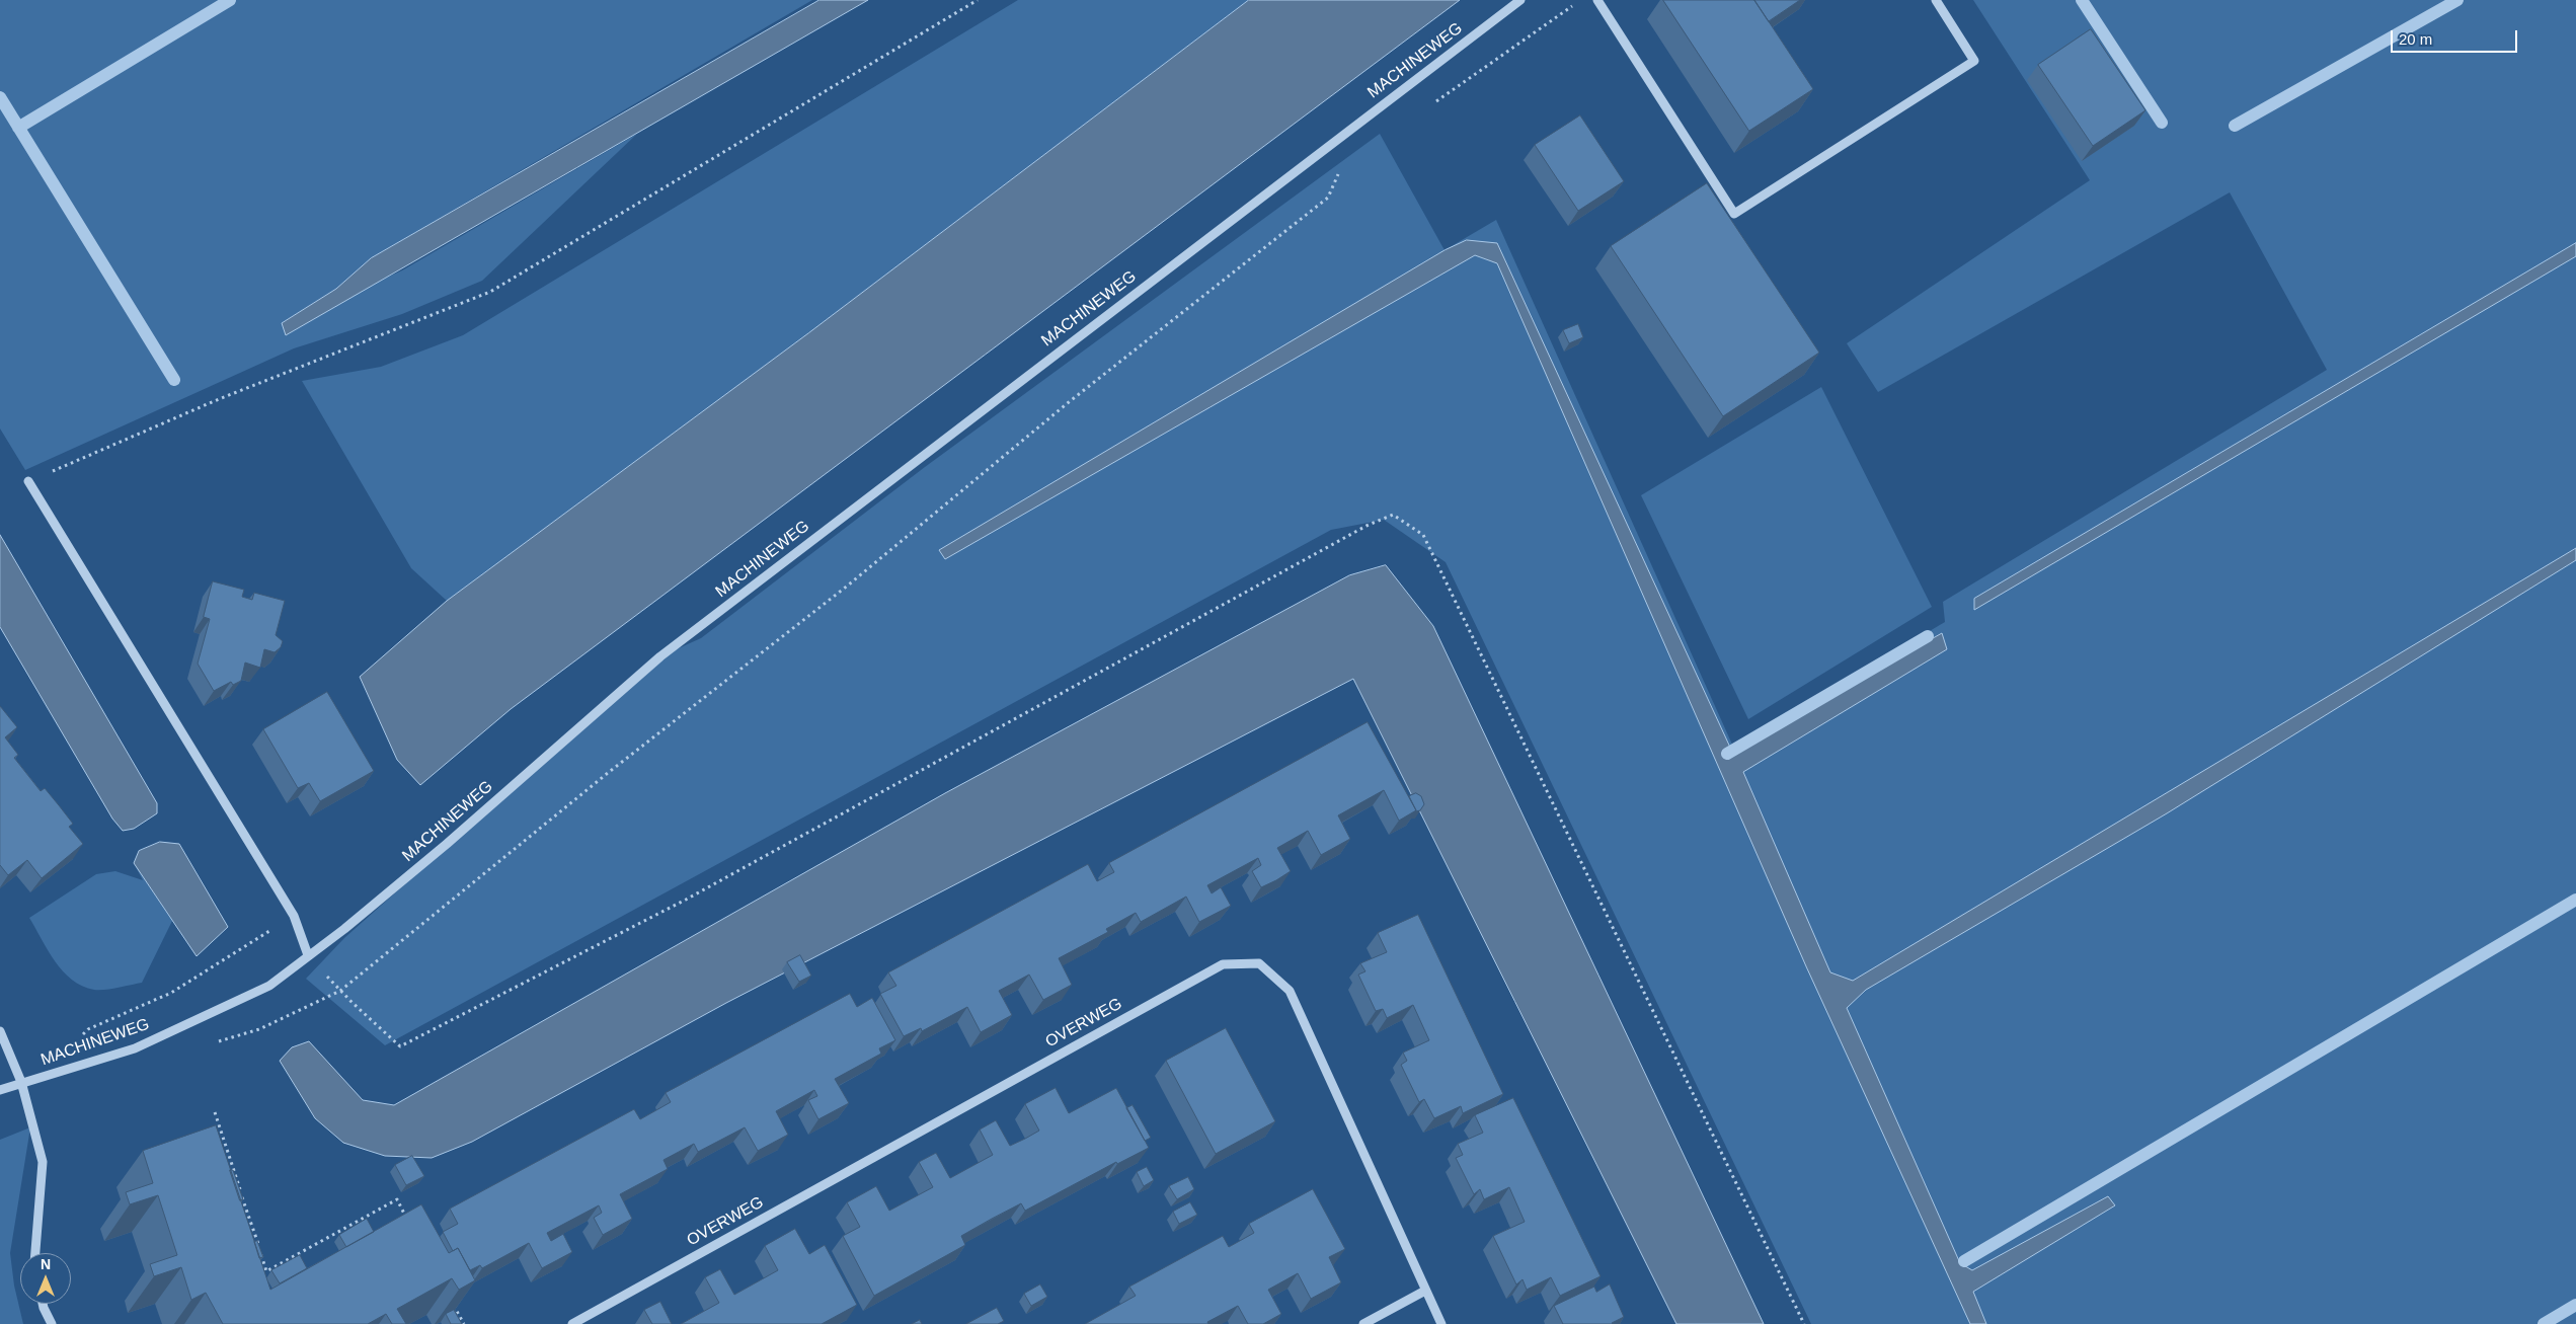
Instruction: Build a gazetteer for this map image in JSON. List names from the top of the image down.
{
  "streets": {
    "street": ["MACHINEWEG", "OVERWEG"]
  },
  "scale_bar": "20 m",
  "north": "top"
}
